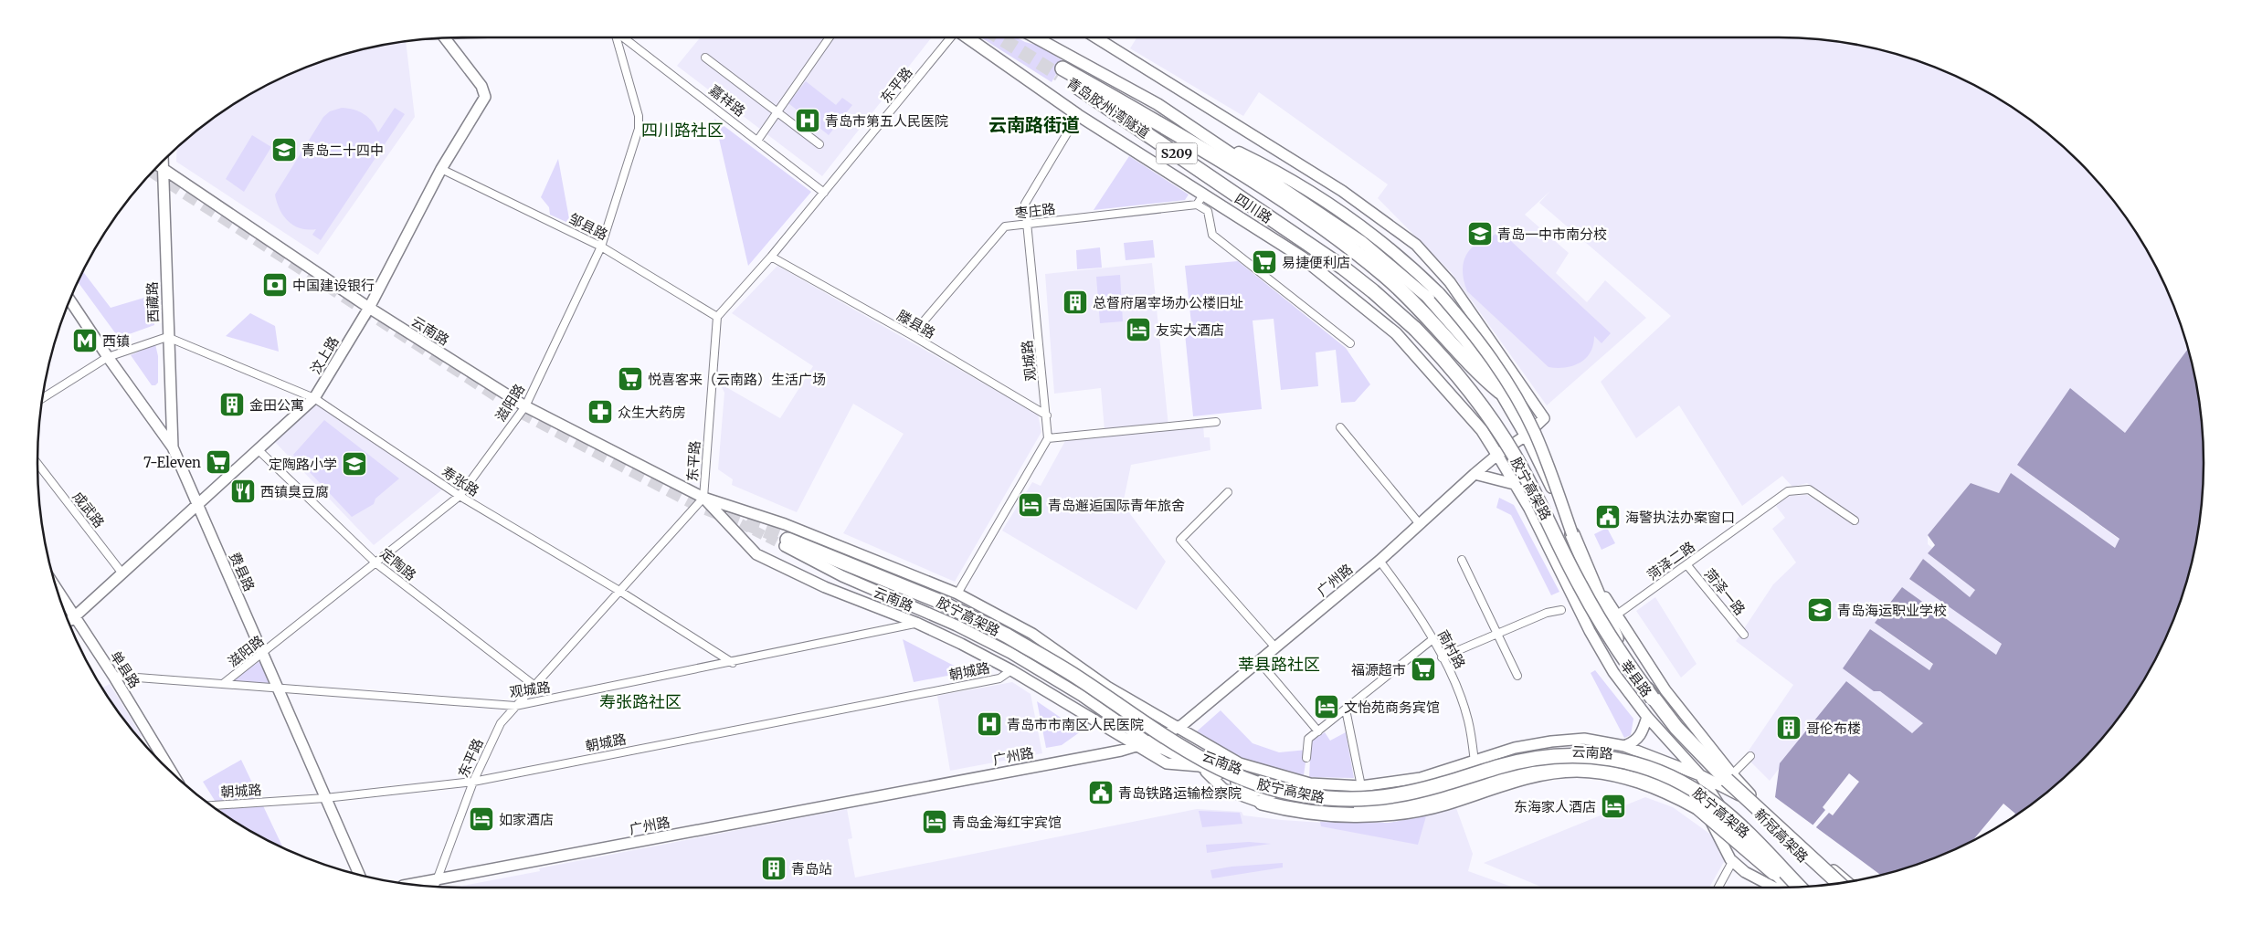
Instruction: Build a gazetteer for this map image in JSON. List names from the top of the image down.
{
  "streets": {
    "highway": [
      "青岛胶州湾隧道",
      "S209",
      "胶宁高架路",
      "新冠高架路"
    ],
    "main road": [
      "四川路",
      "西藏路",
      "云南路",
      "汶上路",
      "费县路",
      "广州路",
      "单县路",
      "莘县路"
    ],
    "street": [
      "东平路",
      "嘉祥路",
      "枣庄路",
      "邹县路",
      "滕县路",
      "观城路",
      "滋阳路",
      "寿张路",
      "成武路",
      "菏泽二路",
      "定陶路",
      "菏泽一路",
      "南村路",
      "朝城路"
    ]
  },
  "crossings": [
    ["东平路", "嘉祥路"],
    ["东平路", "邹县路"],
    ["东平路", "滕县路"],
    ["东平路", "云南路"],
    ["东平路", "观城路"],
    ["东平路", "寿张路"],
    ["东平路", "定陶路"],
    ["东平路", "广州路"],
    ["东平路", "朝城路"],
    ["青岛胶州湾隧道", "胶宁高架路"],
    ["四川路", "观城路"],
    ["四川路", "广州路"],
    ["四川路", "莘县路"],
    ["枣庄路", "滕县路"],
    ["枣庄路", "观城路"],
    ["邹县路", "汶上路"],
    ["邹县路", "滋阳路"],
    ["西藏路", "云南路"],
    ["西藏路", "寿张路"],
    ["西藏路", "费县路"],
    ["滕县路", "观城路"],
    ["云南路", "汶上路"],
    ["云南路", "观城路"],
    ["云南路", "滋阳路"],
    ["云南路", "广州路"],
    ["云南路", "南村路"],
    ["云南路", "朝城路"],
    ["云南路", "莘县路"],
    ["汶上路", "寿张路"],
    ["汶上路", "成武路"],
    ["汶上路", "定陶路"],
    ["汶上路", "费县路"],
    ["汶上路", "单县路"],
    ["观城路", "滋阳路"],
    ["观城路", "寿张路"],
    ["观城路", "费县路"],
    ["观城路", "单县路"],
    ["滋阳路", "寿张路"],
    ["滋阳路", "定陶路"],
    ["滋阳路", "费县路"],
    ["胶宁高架路", "莘县路"],
    ["胶宁高架路", "新冠高架路"],
    ["菏泽二路", "菏泽一路"],
    ["菏泽二路", "莘县路"],
    ["费县路", "朝城路"],
    ["广州路", "南村路"],
    ["广州路", "莘县路"],
    ["莘县路", "新冠高架路"]
  ],
  "districts": [
    "云南路街道",
    "四川路社区",
    "莘县路社区",
    "寿张路社区"
  ],
  "places": {
    "hospital": ["青岛市第五人民医院", "青岛市市南区人民医院"],
    "school or university": [
      "青岛二十四中",
      "青岛一中市南分校",
      "定陶路小学",
      "青岛海运职业学校"
    ],
    "supermarket": [
      "易捷便利店",
      "悦喜客来（云南路）生活广场",
      "7-Eleven",
      "福源超市"
    ],
    "bank": ["中国建设银行"],
    "building": [
      "总督府屠宰场办公楼旧址",
      "金田公寓",
      "哥伦布楼",
      "青岛站"
    ],
    "hotel": [
      "友实大酒店",
      "青岛邂逅国际青年旅舍",
      "文怡苑商务宾馆",
      "东海家人酒店",
      "如家酒店",
      "青岛金海红宇宾馆"
    ],
    "metro station": ["西镇"],
    "pharmacy": ["众生大药房"],
    "restaurant": ["西镇臭豆腐"],
    "public building": ["海警执法办案窗口", "青岛铁路运输检察院"]
  }
}
